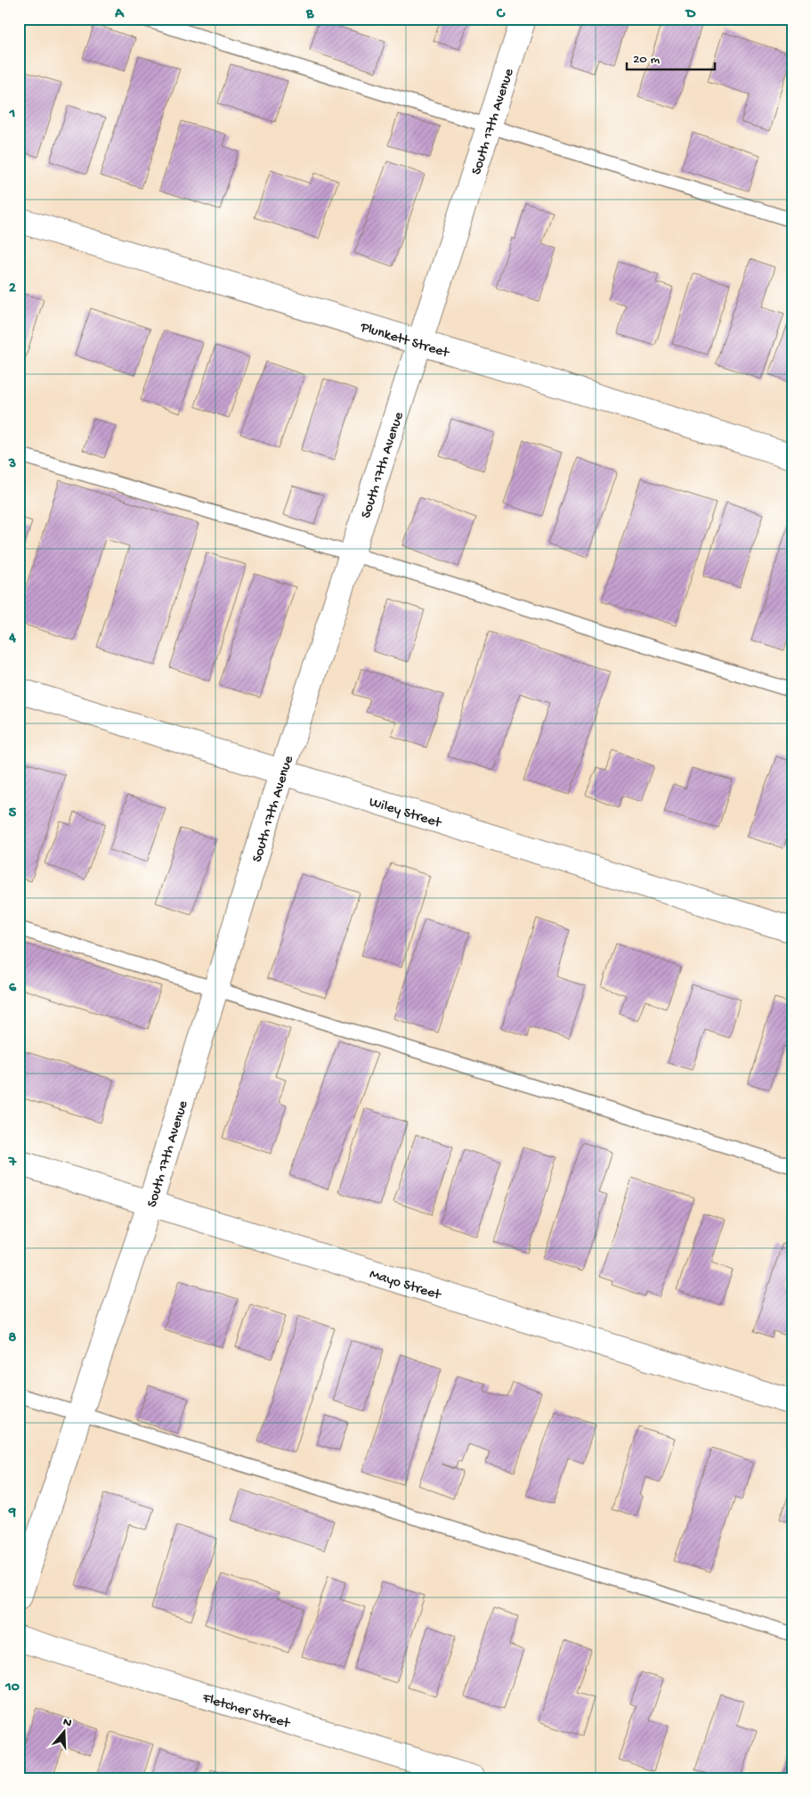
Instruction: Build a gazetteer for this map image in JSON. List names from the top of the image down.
{
  "streets": {
    "street": [
      "South 17th Avenue",
      "Plunkett Street",
      "Wiley Street",
      "Mayo Street",
      "Fletcher Street"
    ]
  },
  "crossings": [
    ["South 17th Avenue", "Plunkett Street"],
    ["South 17th Avenue", "Wiley Street"],
    ["South 17th Avenue", "Mayo Street"]
  ],
  "scale_bar": "20 m",
  "north": "top",
  "grid": {
    "columns": [
      "A",
      "B",
      "C",
      "D"
    ],
    "rows": [
      "1",
      "2",
      "3",
      "4",
      "5",
      "6",
      "7",
      "8",
      "9",
      "10"
    ]
  }
}
